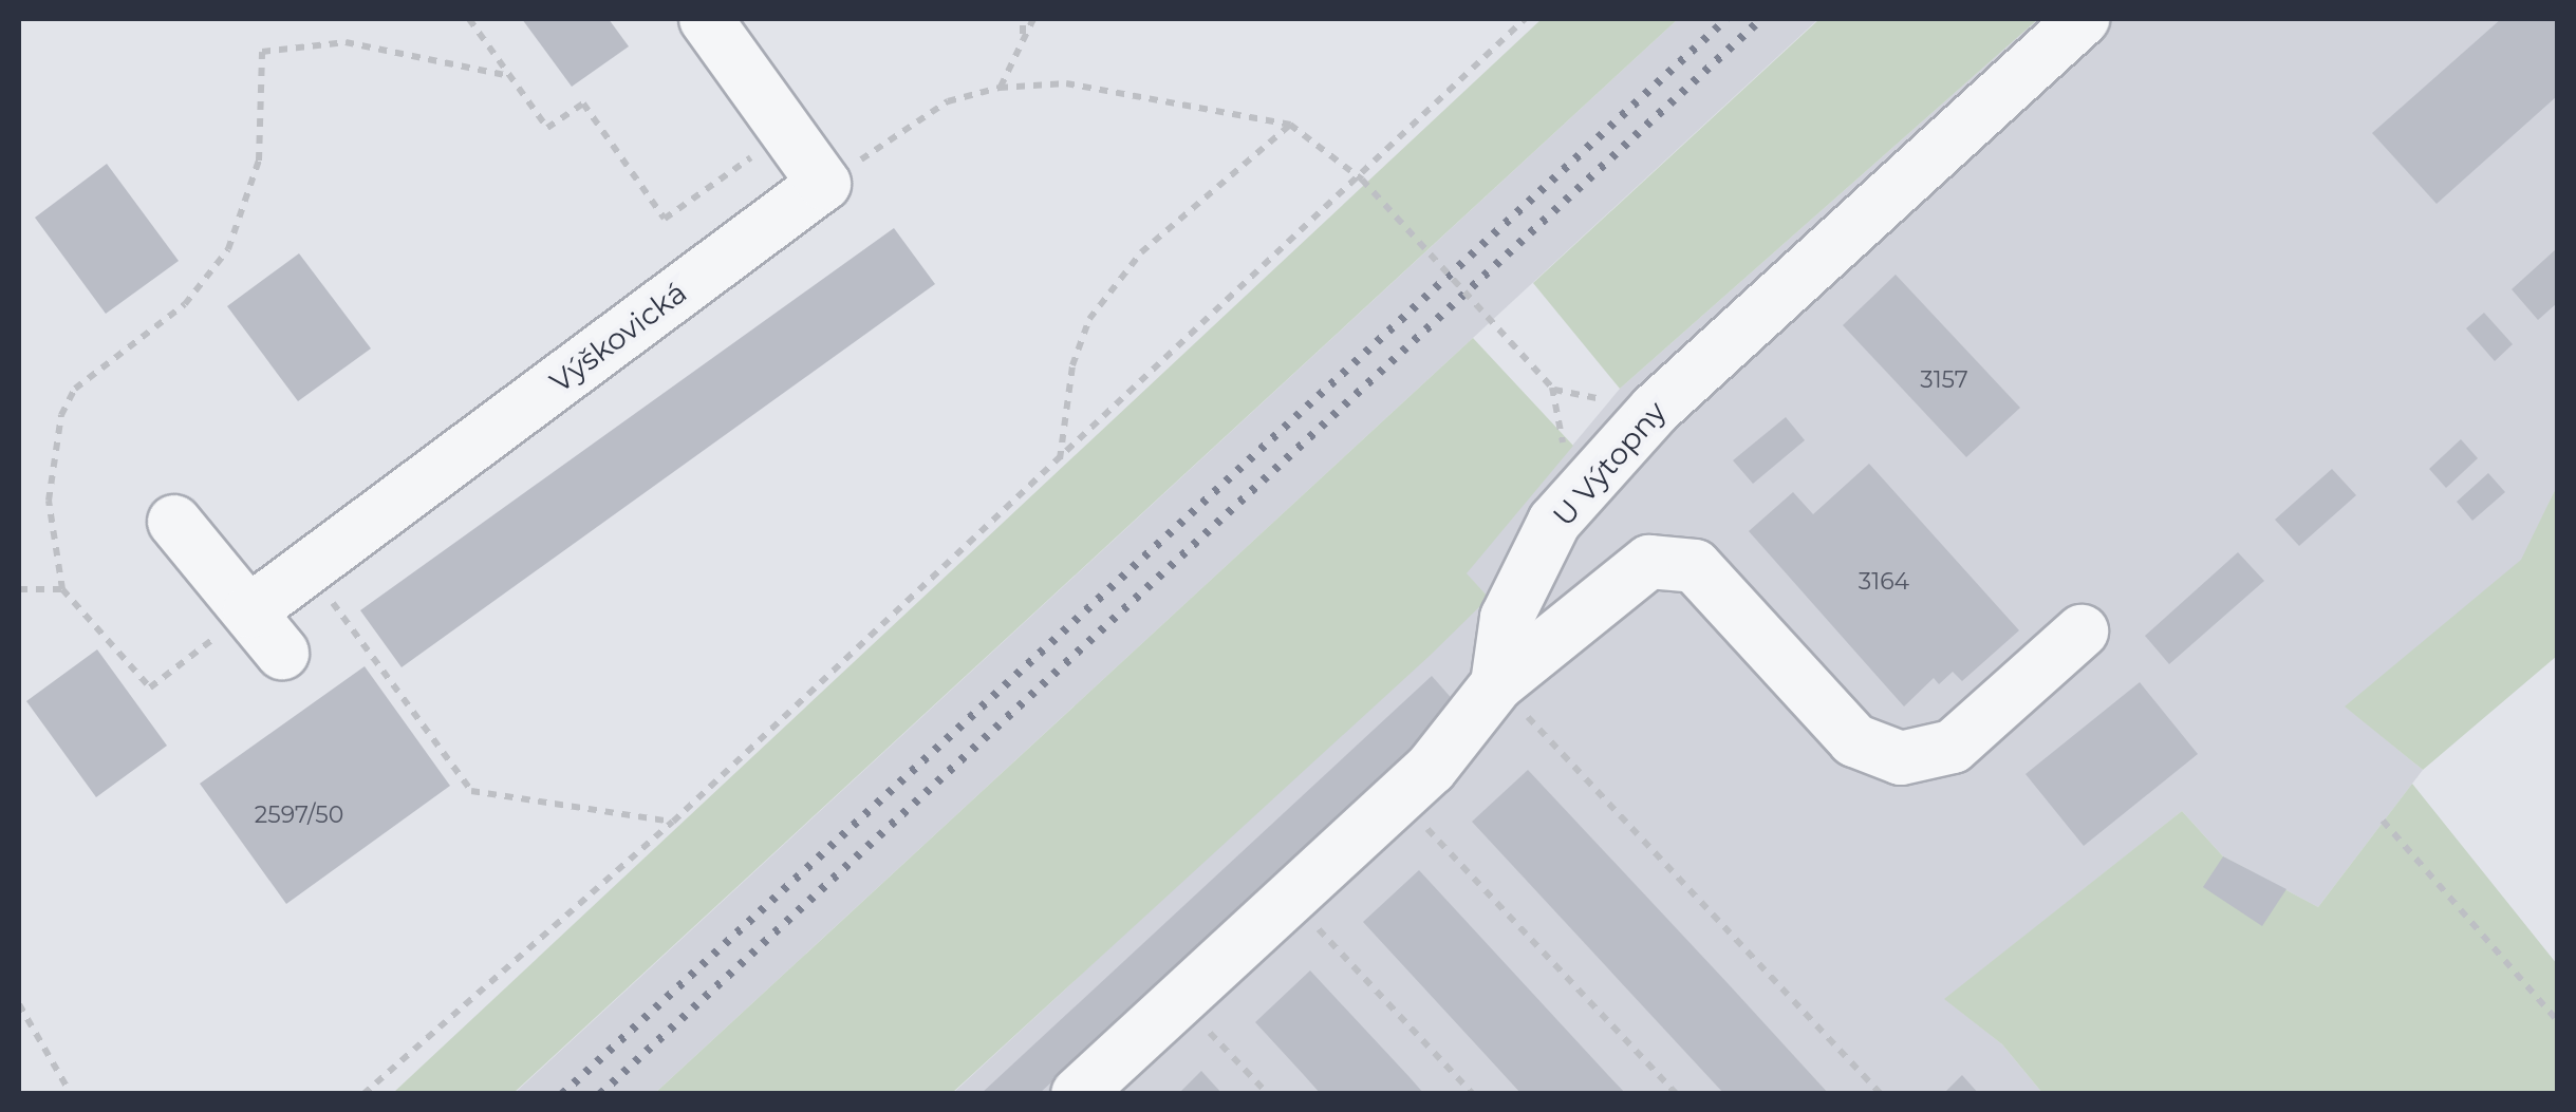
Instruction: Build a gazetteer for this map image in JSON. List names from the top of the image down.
{
  "streets": {
    "street": ["Výškovická", "U Výtopny"]
  },
  "house_numbers": ["3157", "3164", "2597/50"]
}
